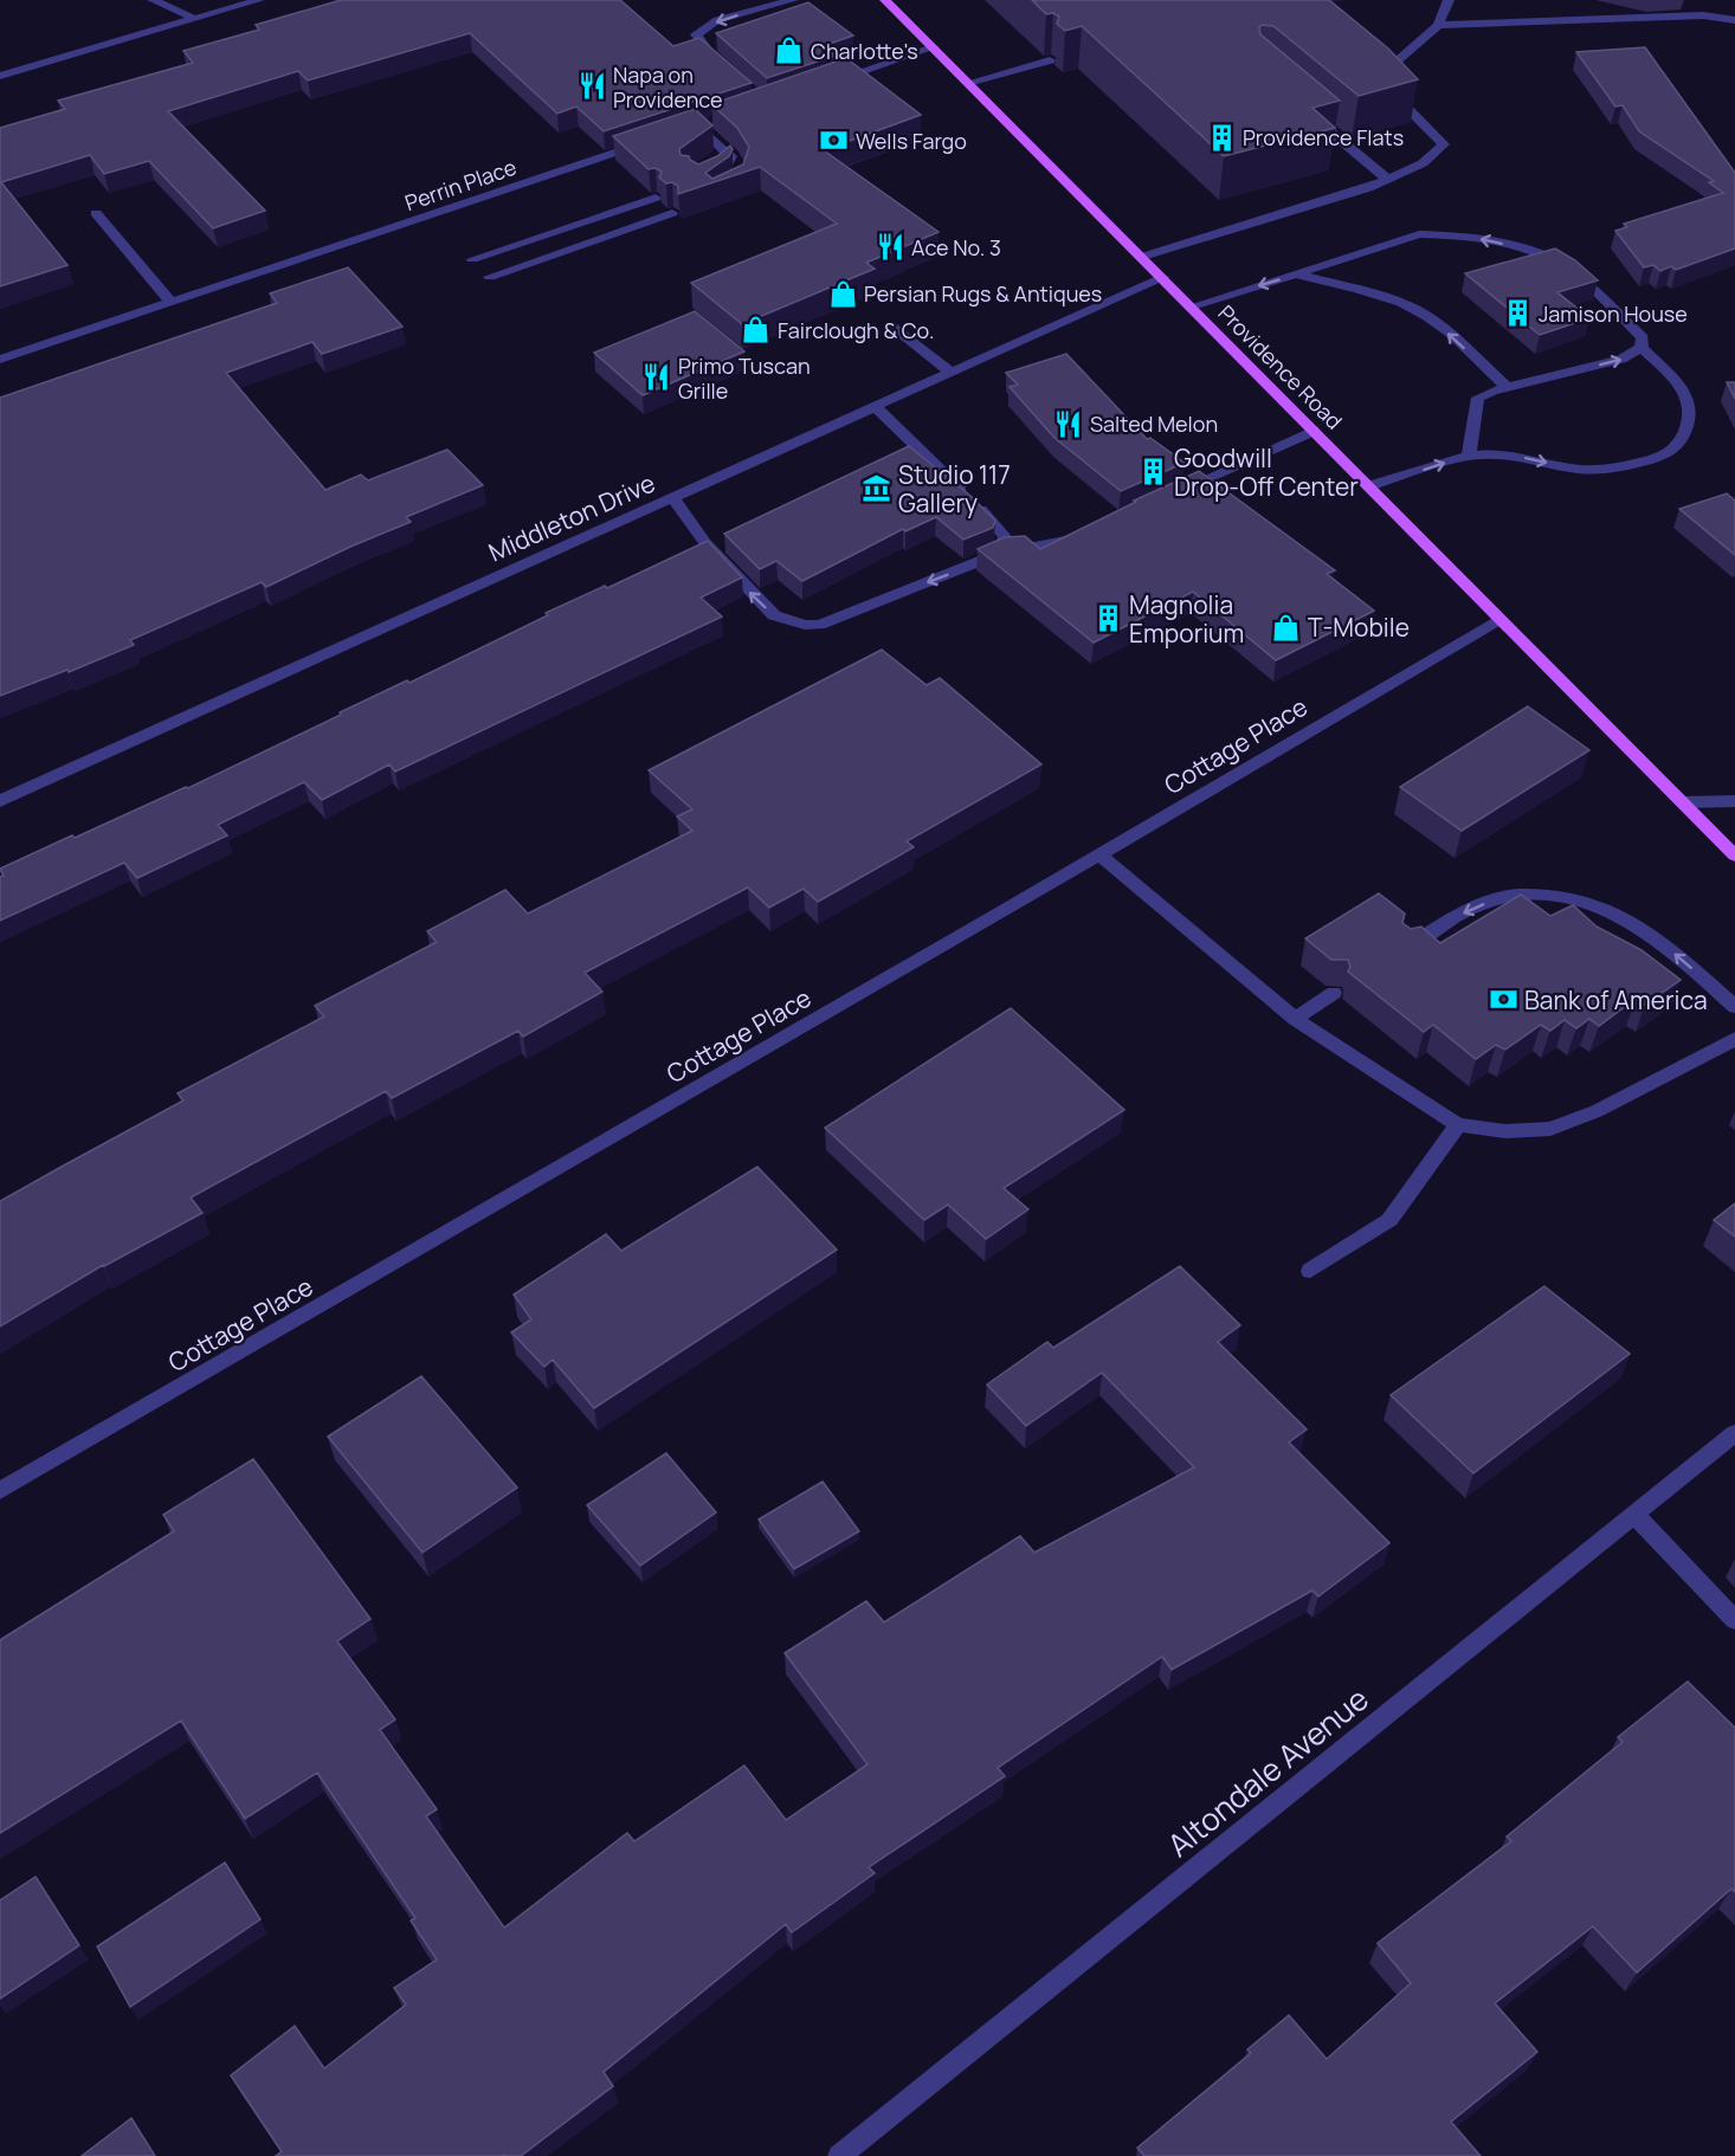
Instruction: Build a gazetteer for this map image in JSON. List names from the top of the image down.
{
  "streets": {
    "main road": ["Providence Road"],
    "street": [
      "Perrin Place",
      "Middleton Drive",
      "Cottage Place",
      "Altondale Avenue"
    ]
  },
  "crossings": [
    ["Providence Road", "Middleton Drive"],
    ["Providence Road", "Cottage Place"]
  ],
  "places": {
    "shop": [
      "Charlotte's",
      "Persian Rugs & Antiques",
      "Fairclough & Co.",
      "T-Mobile"
    ],
    "restaurant": [
      "Napa on Providence",
      "Ace No. 3",
      "Primo Tuscan Grille",
      "Salted Melon"
    ],
    "building": [
      "Providence Flats",
      "Jamison House",
      "Goodwill Drop-Off Center",
      "Magnolia Emporium"
    ],
    "bank": ["Wells Fargo", "Bank of America"],
    "museum": ["Studio 117 Gallery"]
  }
}
